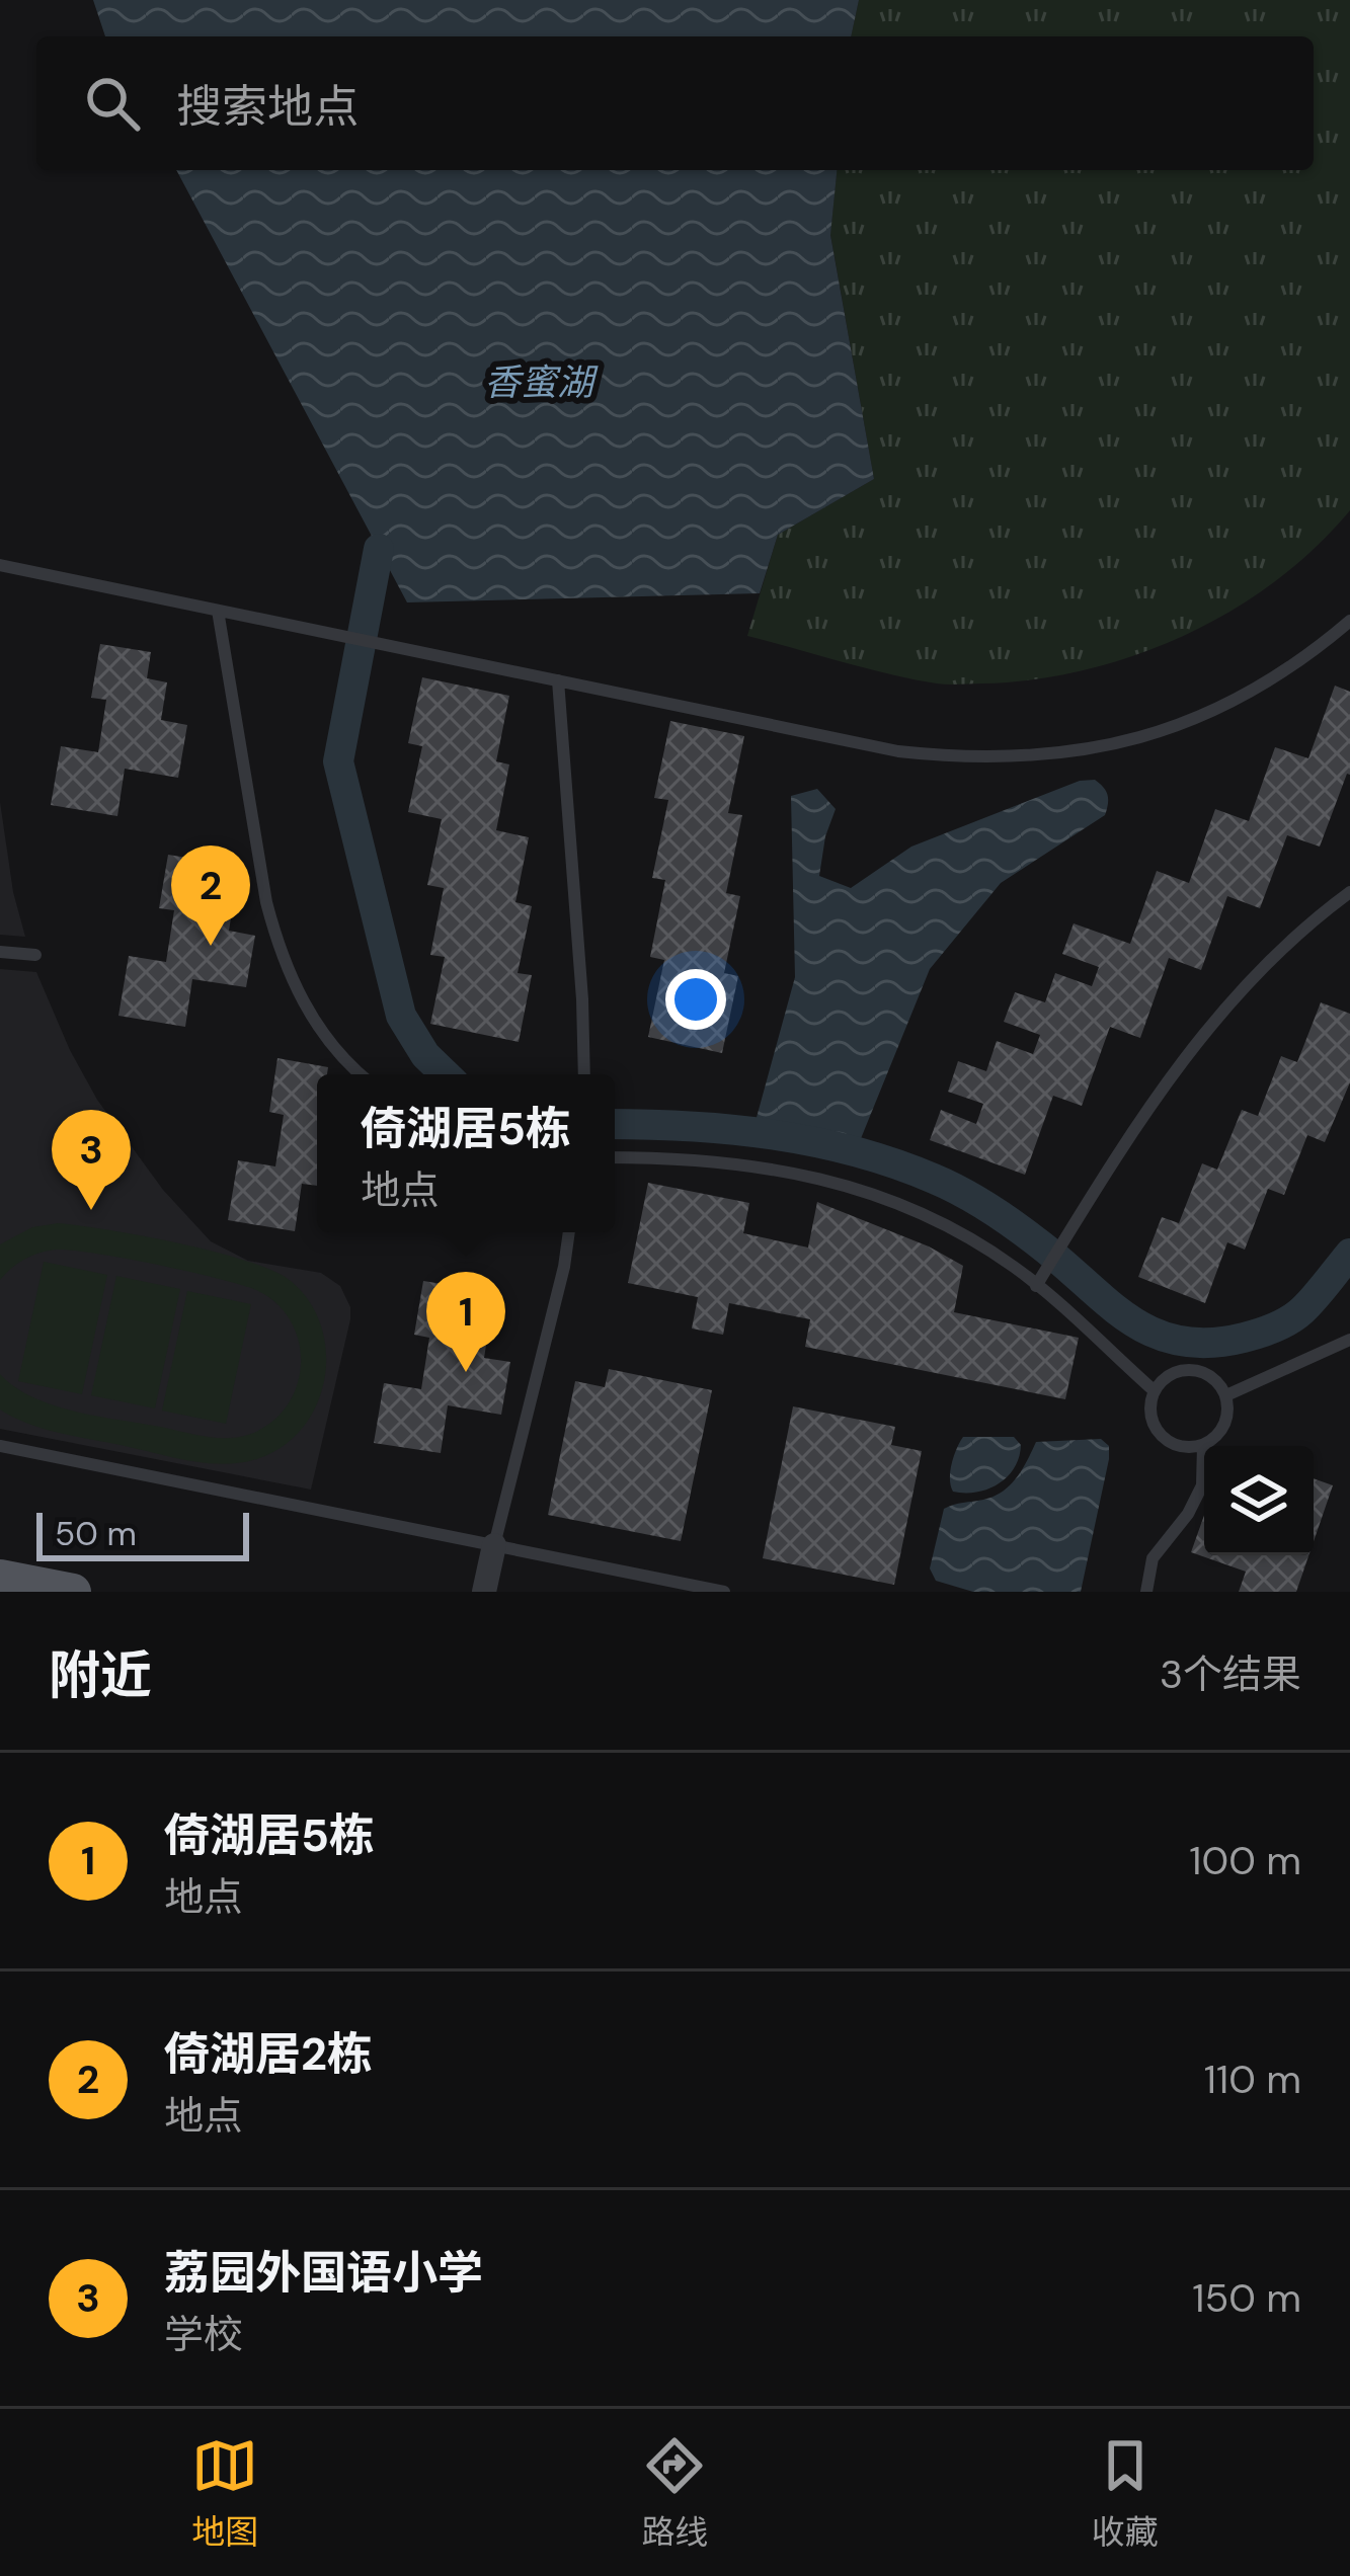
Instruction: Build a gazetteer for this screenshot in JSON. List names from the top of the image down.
{
  "water": ["香蜜湖"],
  "scale_bar": "50 m",
  "page": {
    "search": "搜索地点",
    "pins": ["2", "3", "1"],
    "popup": ["倚湖居5栋", "地点"],
    "scale": "50 m",
    "heading": ["附近", "3个结果"],
    "list": [
      {
        "mark": "1",
        "name": "倚湖居5栋",
        "note": "地点",
        "value": "100 m"
      },
      {
        "mark": "2",
        "name": "倚湖居2栋",
        "note": "地点",
        "value": "110 m"
      },
      {
        "mark": "3",
        "name": "荔园外国语小学",
        "note": "学校",
        "value": "150 m"
      }
    ],
    "nav": ["地图", "路线", "收藏"]
  }
}
